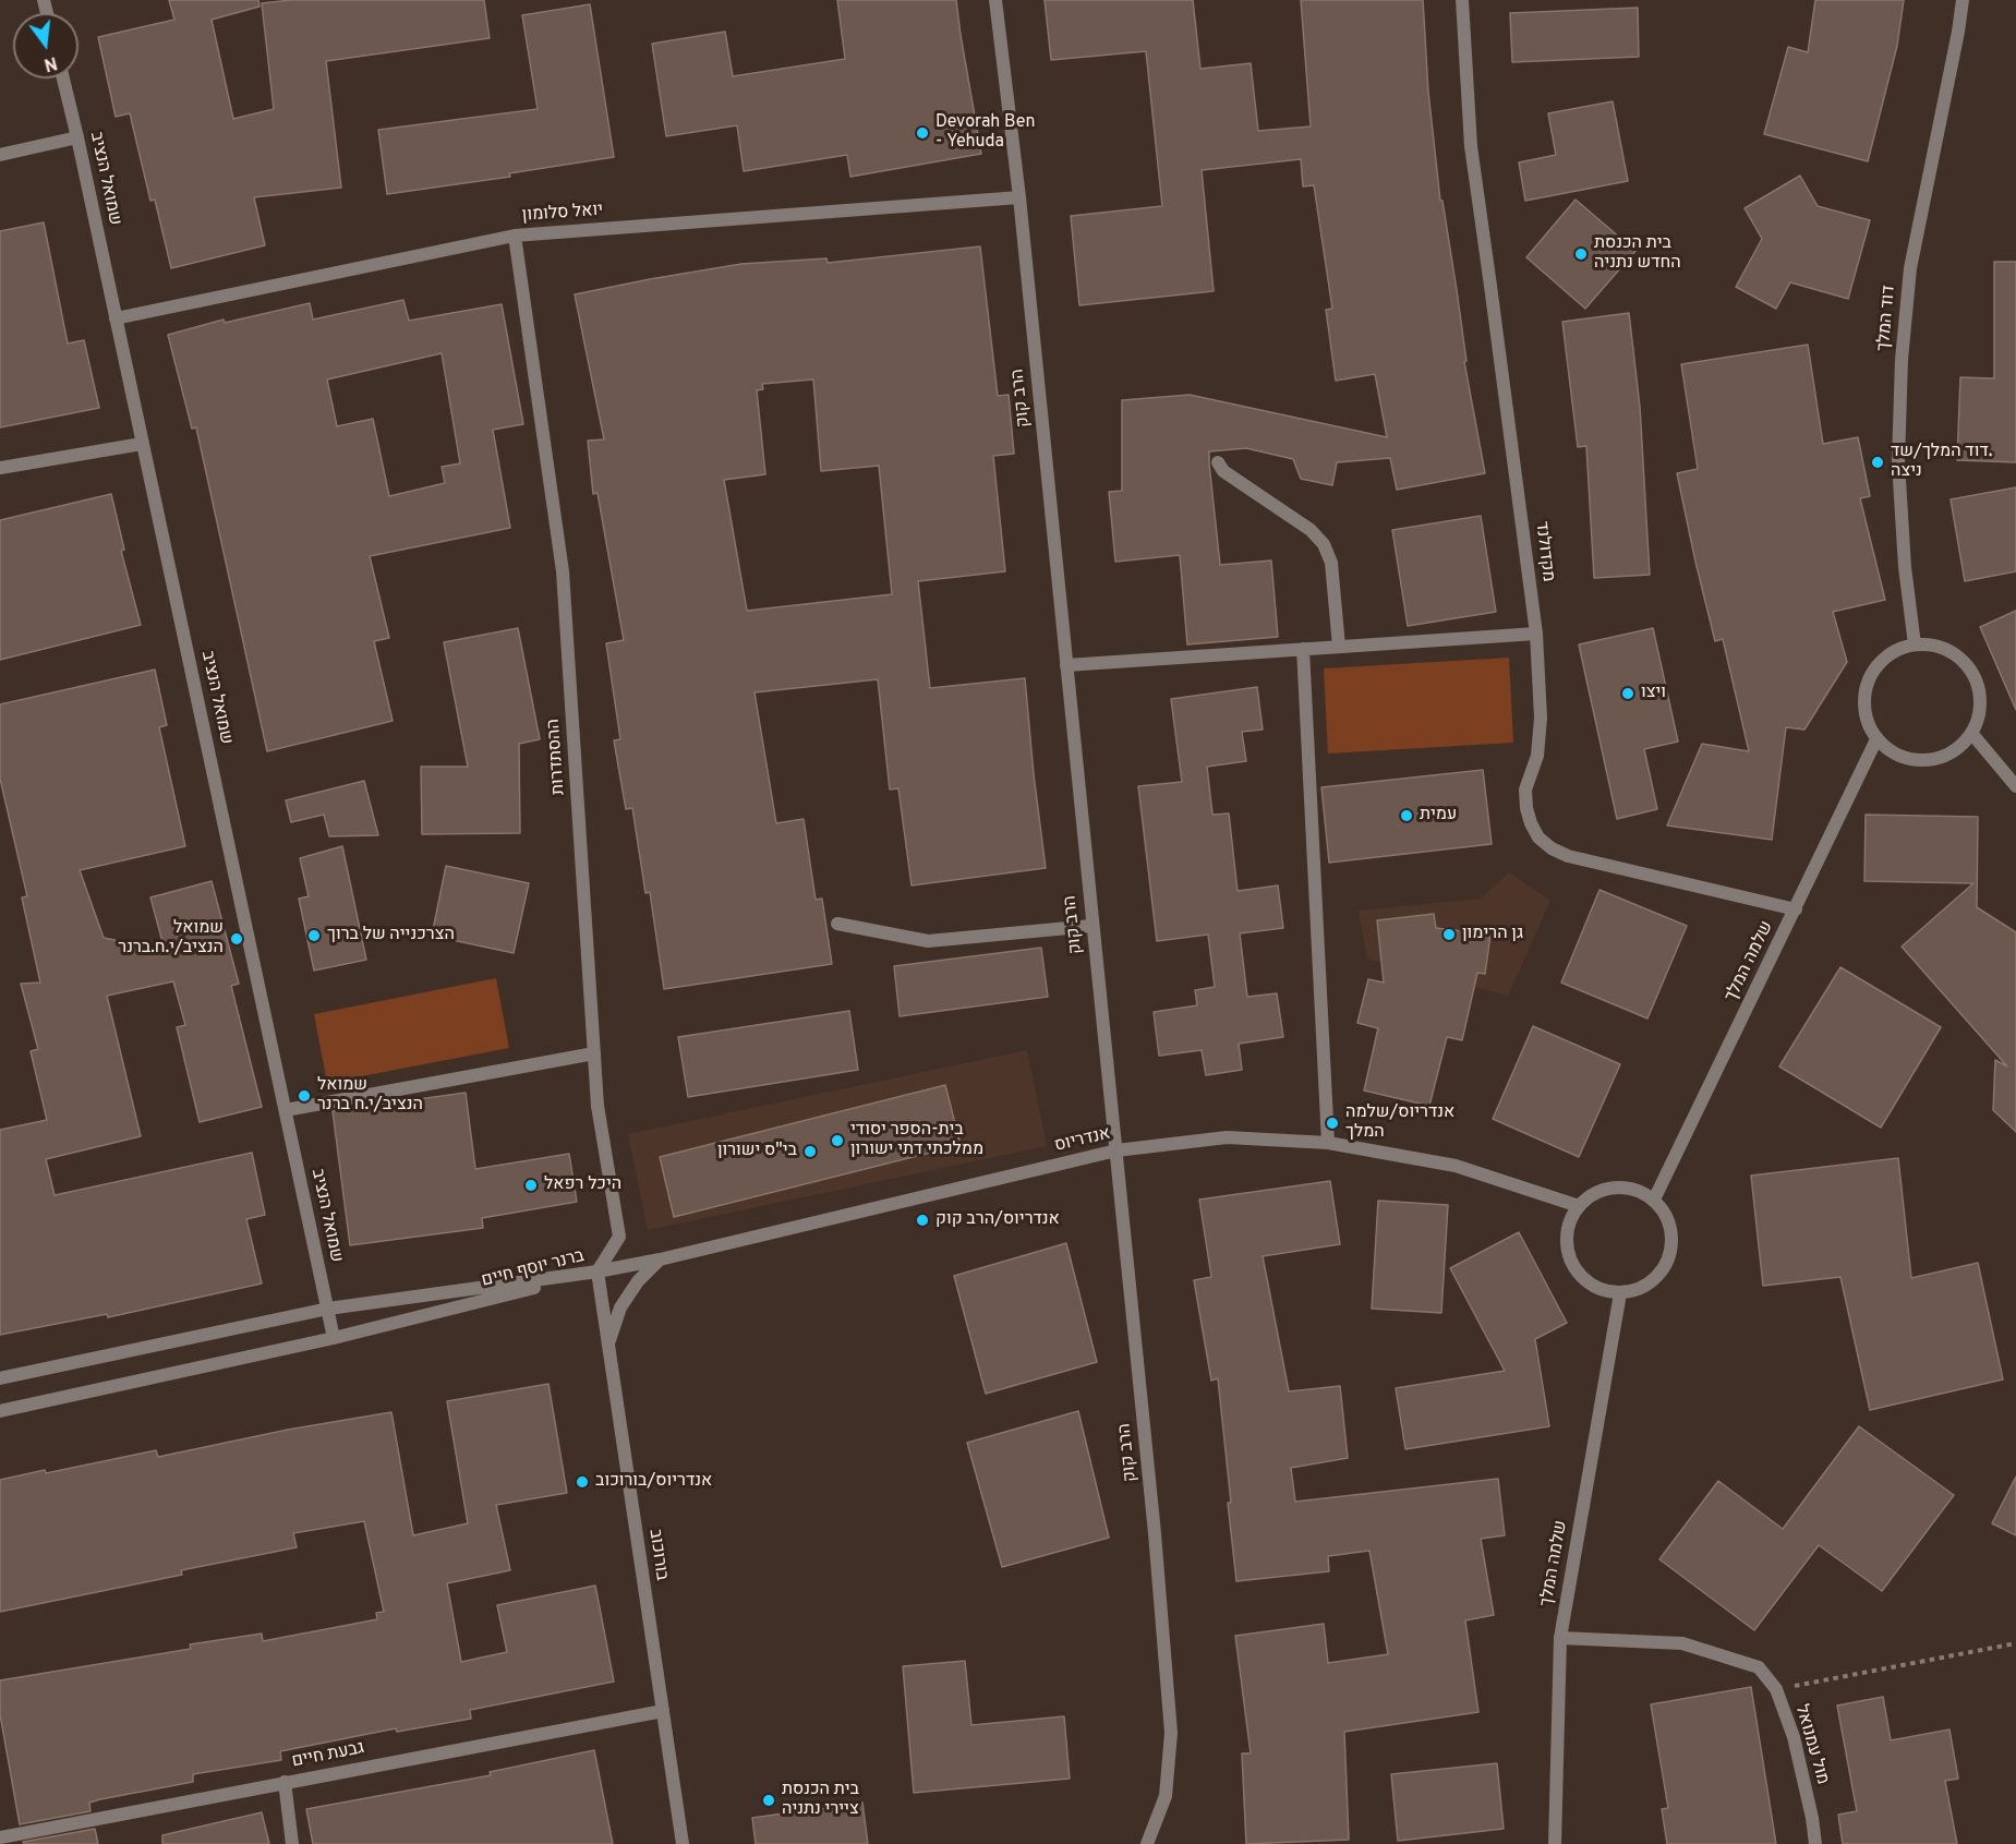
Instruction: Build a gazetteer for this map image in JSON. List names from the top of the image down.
{
  "streets": {
    "street": [
      "שמואל הנציב",
      "יואל סלומון",
      "דוד המלך",
      "הרב קוק",
      "מקדולנד",
      "ההסתדרות",
      "שלמה המלך",
      "אנדריוס",
      "ברנר יוסף חיים",
      "בורוכוב",
      "מול עמנואל",
      "גבעת חיים"
    ]
  },
  "crossings": [
    ["שמואל הנציב", "יואל סלומון"],
    ["שמואל הנציב", "ברנר יוסף חיים"],
    ["יואל סלומון", "הרב קוק"],
    ["יואל סלומון", "ההסתדרות"],
    ["דוד המלך", "שלמה המלך"],
    ["הרב קוק", "אנדריוס"],
    ["מקדולנד", "שלמה המלך"],
    ["ההסתדרות", "אנדריוס"],
    ["ההסתדרות", "ברנר יוסף חיים"],
    ["ההסתדרות", "בורוכוב"],
    ["שלמה המלך", "אנדריוס"],
    ["שלמה המלך", "מול עמנואל"],
    ["אנדריוס", "ברנר יוסף חיים"],
    ["אנדריוס", "בורוכוב"],
    ["ברנר יוסף חיים", "בורוכוב"],
    ["בורוכוב", "גבעת חיים"]
  ],
  "places": [
    "Devorah Ben - Yehuda",
    "בית הכנסת החדש נתניה",
    "דוד המלך/שד. ניצה",
    "ויצו",
    "עמית",
    "גן הרימון",
    "הצרכנייה של ברוך",
    "שמואל הנציב/י.ח.ברנר",
    "שמואל הנציב/י.ח ברנר",
    "אנדריוס/שלמה המלך",
    "בית-הספר יסודי ממלכתי דתי ישורון",
    "בי\"ס ישורון",
    "היכל רפאל",
    "אנדריוס/הרב קוק",
    "אנדריוס/בורוכוב",
    "בית הכנסת ציירי נתניה"
  ],
  "north": "bottom"
}
